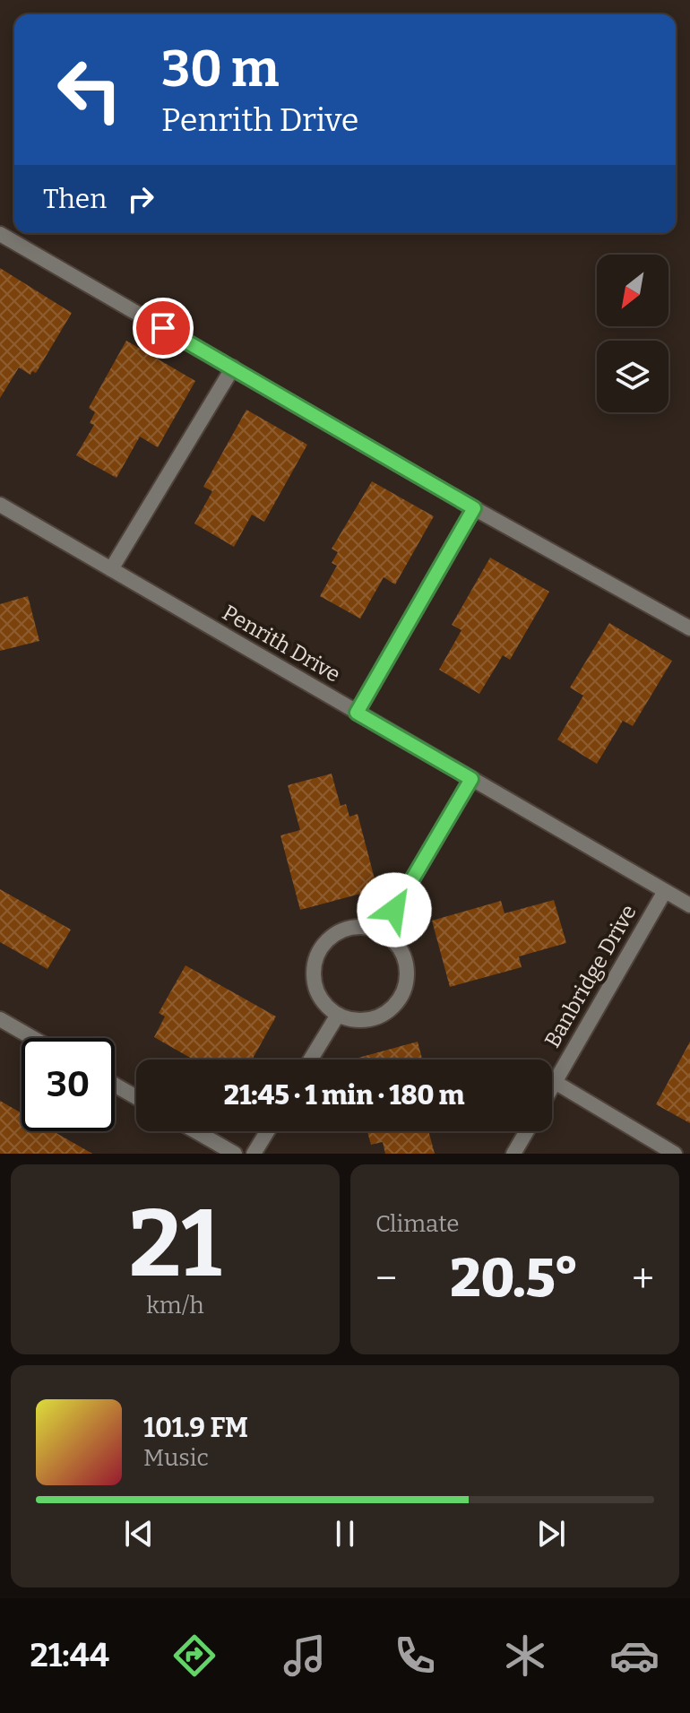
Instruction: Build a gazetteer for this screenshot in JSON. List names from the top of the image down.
{
  "streets": {
    "street": ["Penrith Drive", "Banbridge Drive"]
  },
  "crossings": [
    ["Penrith Drive", "Banbridge Drive"]
  ],
  "north": "bottom left",
  "page": {
    "turn": ["30 m", "Penrith Drive"],
    "then": "Then",
    "limit": "30",
    "trip": "21:45 · 1 min · 180 m",
    "tile": [
      ["21", "km/h"],
      "Climate"
    ],
    "heat": ["−", "20.5°", "+"],
    "song": ["101.9 FM", "Music"],
    "tabs": "21:44"
  }
}
